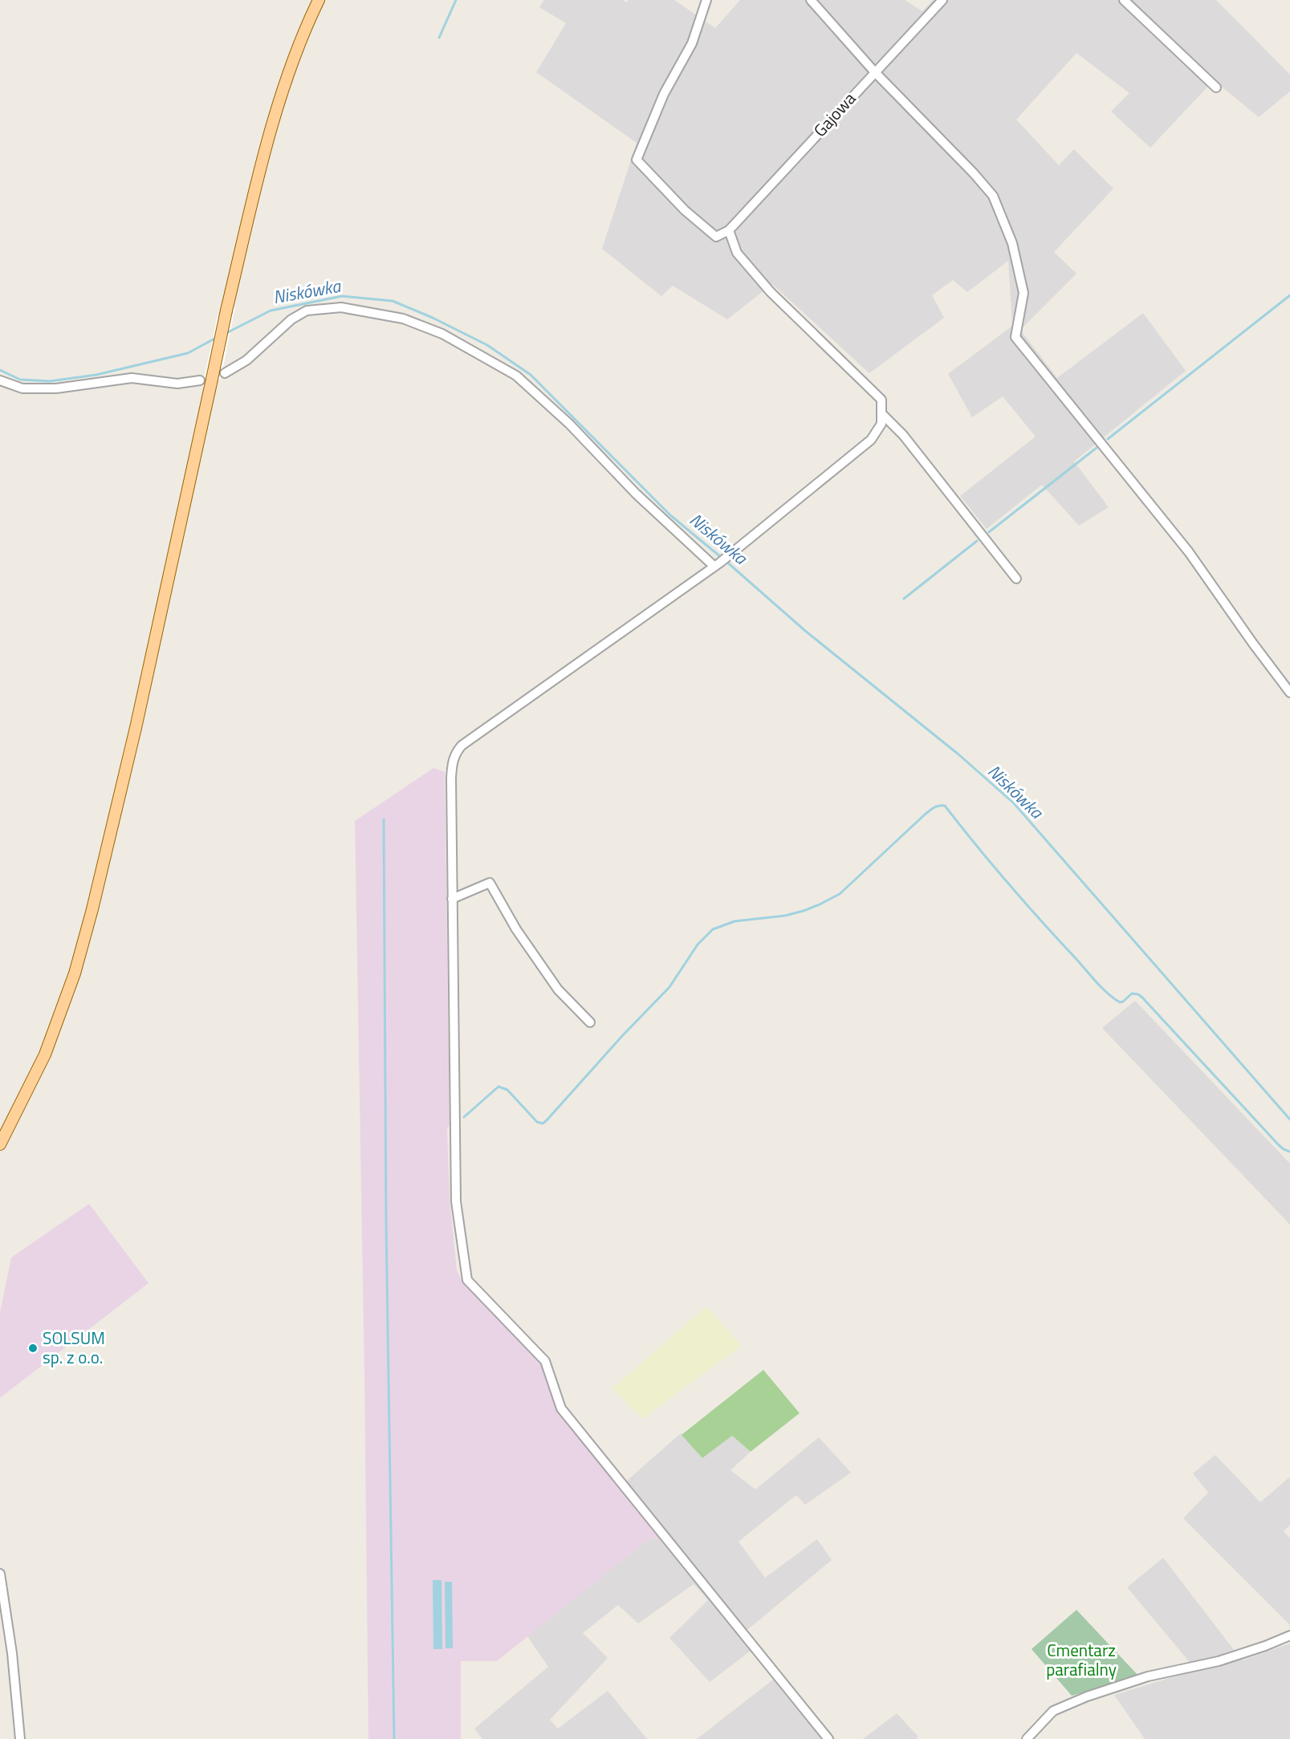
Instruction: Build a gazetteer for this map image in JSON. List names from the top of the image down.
{
  "streets": {
    "street": ["Gajowa"]
  },
  "water": ["Niskówka"],
  "parks": ["Cmentarz parafialny"],
  "places": ["SOLSUM sp. z o.o."]
}
